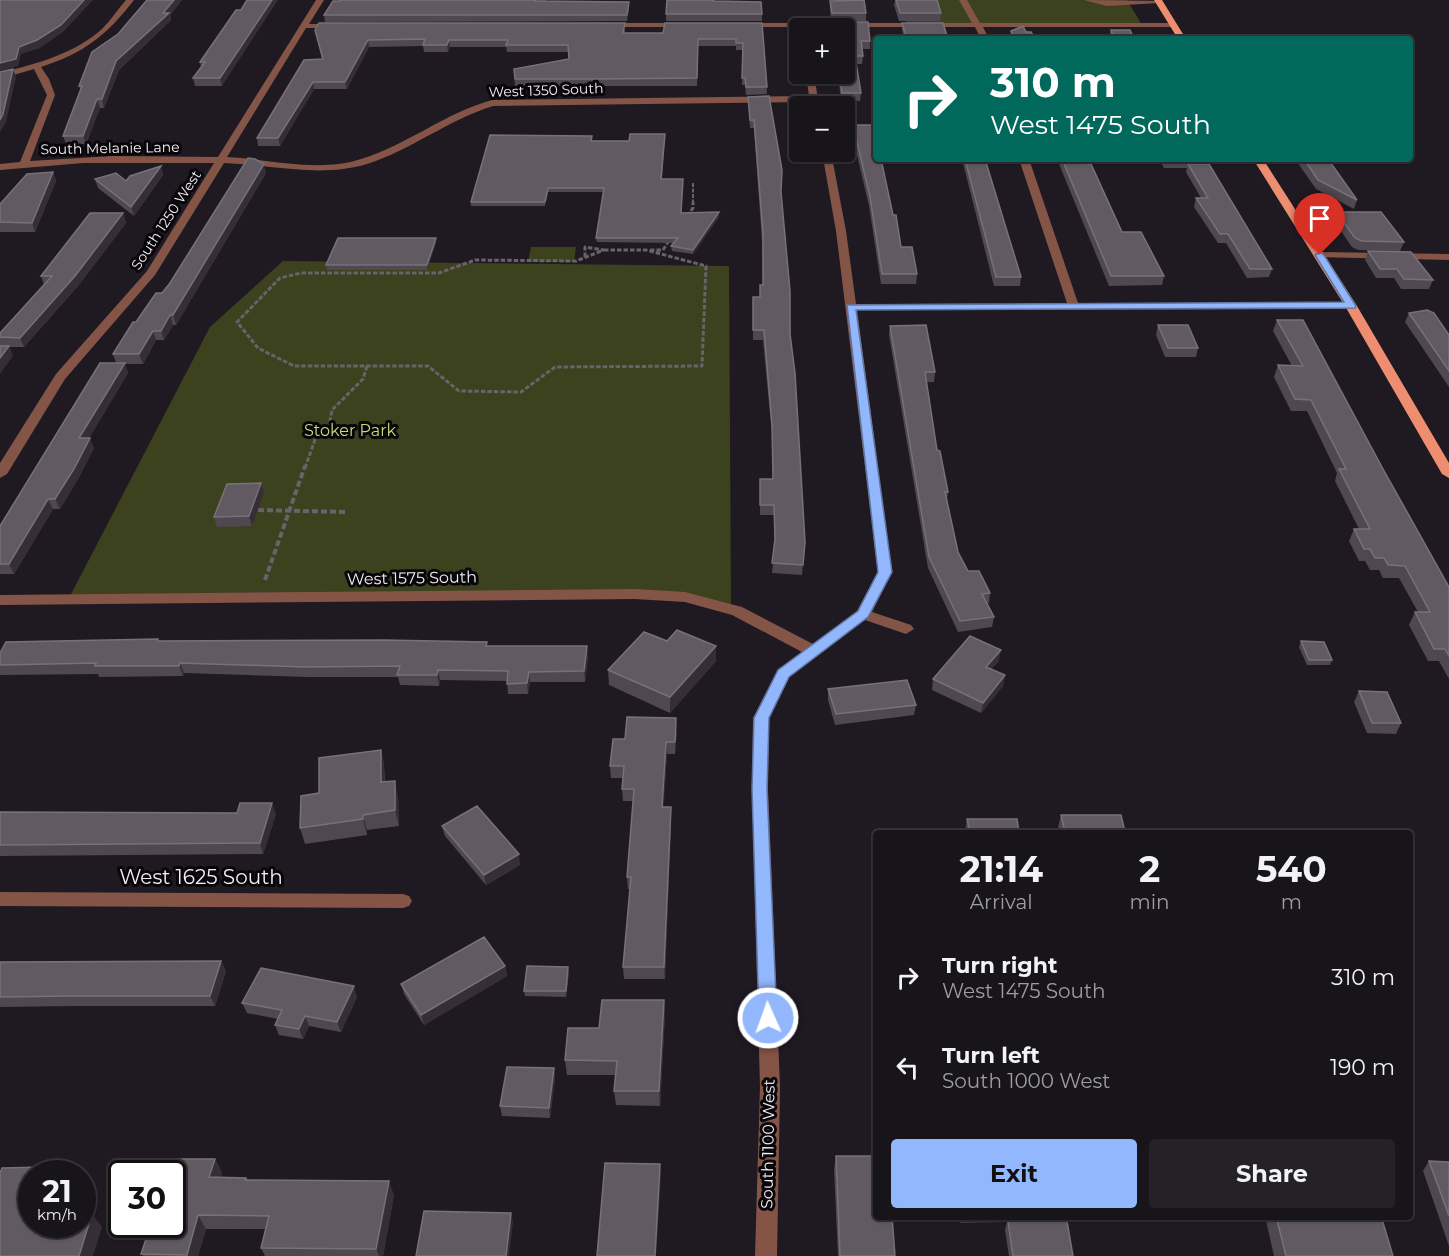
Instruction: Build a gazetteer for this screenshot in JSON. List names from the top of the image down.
{
  "streets": {
    "street": [
      "West 1350 South",
      "South Melanie Lane",
      "South 1250 West",
      "West 1575 South",
      "West 1625 South",
      "South 1100 West"
    ]
  },
  "crossings": [
    ["West 1350 South", "South Melanie Lane"],
    ["West 1350 South", "South 1250 West"],
    ["South Melanie Lane", "South 1250 West"],
    ["West 1575 South", "South 1100 West"]
  ],
  "parks": ["Stoker Park"],
  "page": {
    "map_buttons": ["+", "−"],
    "turn": ["310 m", "West 1475 South"],
    "eta": [
      "21:14",
      "Arrival",
      "2",
      "min",
      "540",
      "m"
    ],
    "list": [
      {
        "name": "Turn right",
        "note": "West 1475 South",
        "value": "310 m"
      },
      {
        "name": "Turn left",
        "note": "South 1000 West",
        "value": "190 m"
      }
    ],
    "buttons": ["Exit", "Share"],
    "speed": "21 km/h",
    "limit": "30"
  }
}
